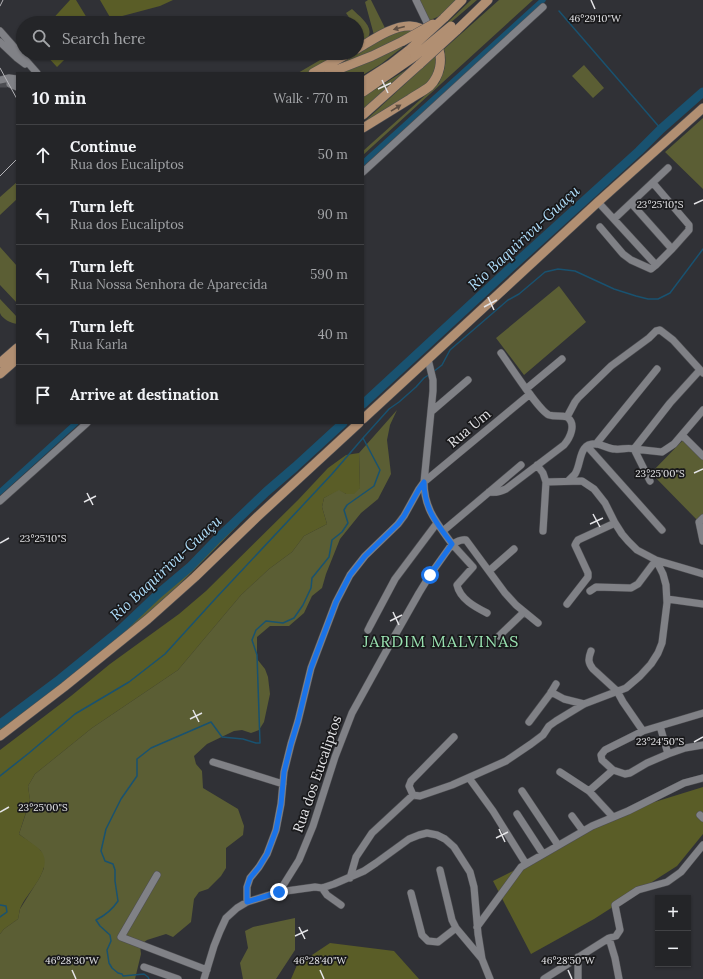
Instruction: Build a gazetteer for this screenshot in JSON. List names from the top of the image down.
{
  "streets": {
    "street": ["Rua Um", "Rua dos Eucaliptos"]
  },
  "districts": ["JARDIM MALVINAS"],
  "water": ["Rio Baquirivu-Guaçu"],
  "page": {
    "search": "Search here",
    "heading": ["10 min", "Walk · 770 m"],
    "list": [
      ["Continue", "Rua dos Eucaliptos", "50 m"],
      ["Turn left", "Rua dos Eucaliptos", "90 m"],
      ["Turn left", "Rua Nossa Senhora de Aparecida", "590 m"],
      ["Turn left", "Rua Karla", "40 m"],
      "Arrive at destination"
    ],
    "map_buttons": ["+", "−"]
  },
  "coordinates": [
    "46°29'10\"W",
    "23°25'10\"S",
    "23°25'00\"S",
    "23°24'50\"S",
    "46°28'30\"W",
    "46°28'40\"W",
    "46°28'50\"W"
  ]
}
